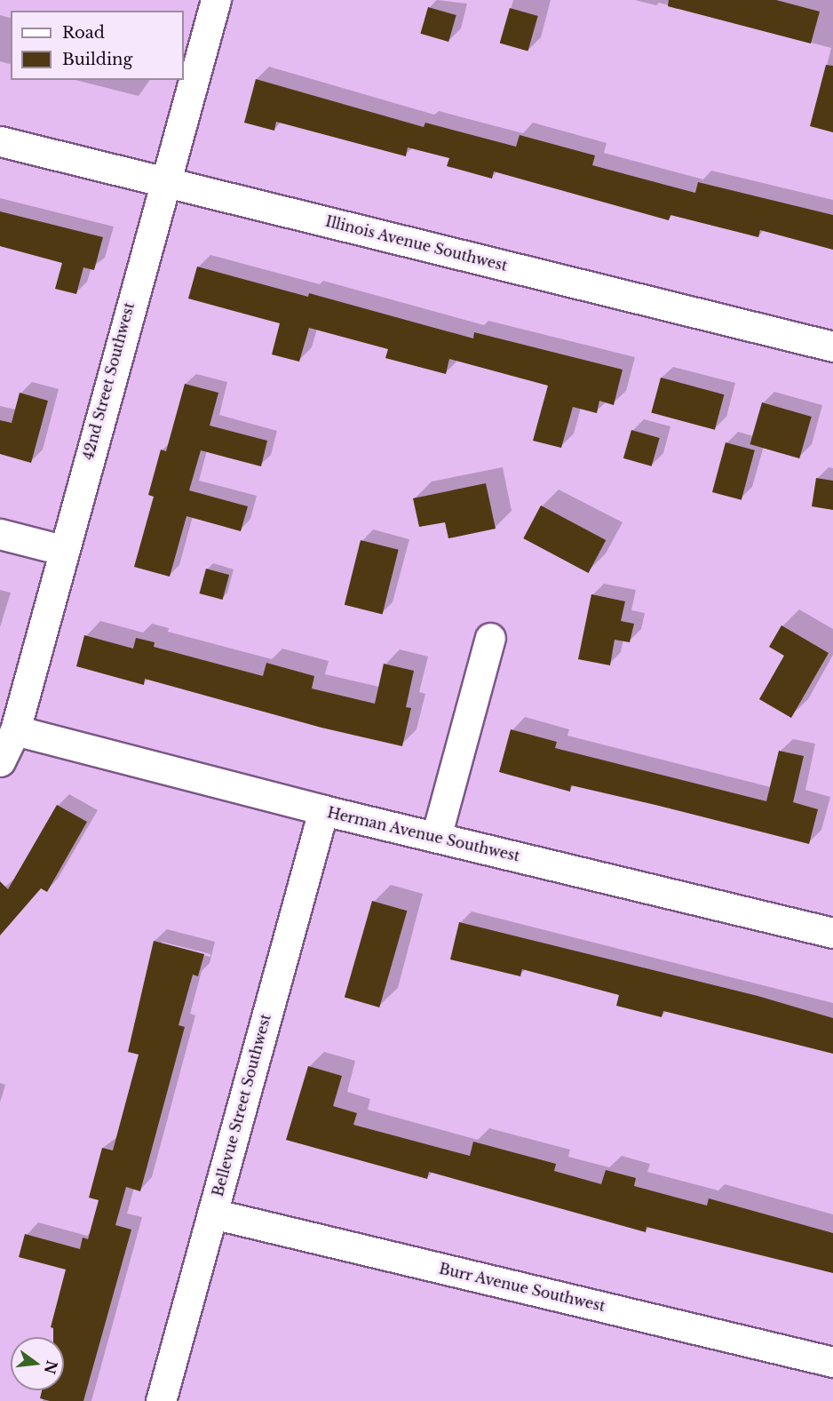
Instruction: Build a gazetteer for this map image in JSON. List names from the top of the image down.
{
  "streets": {
    "street": [
      "Illinois Avenue Southwest",
      "42nd Street Southwest",
      "Herman Avenue Southwest",
      "Bellevue Street Southwest",
      "Burr Avenue Southwest"
    ]
  },
  "crossings": [
    ["Illinois Avenue Southwest", "42nd Street Southwest"],
    ["42nd Street Southwest", "Herman Avenue Southwest"],
    ["Herman Avenue Southwest", "Bellevue Street Southwest"],
    ["Bellevue Street Southwest", "Burr Avenue Southwest"]
  ],
  "legend": ["Road", "Building"],
  "north": "right"
}
